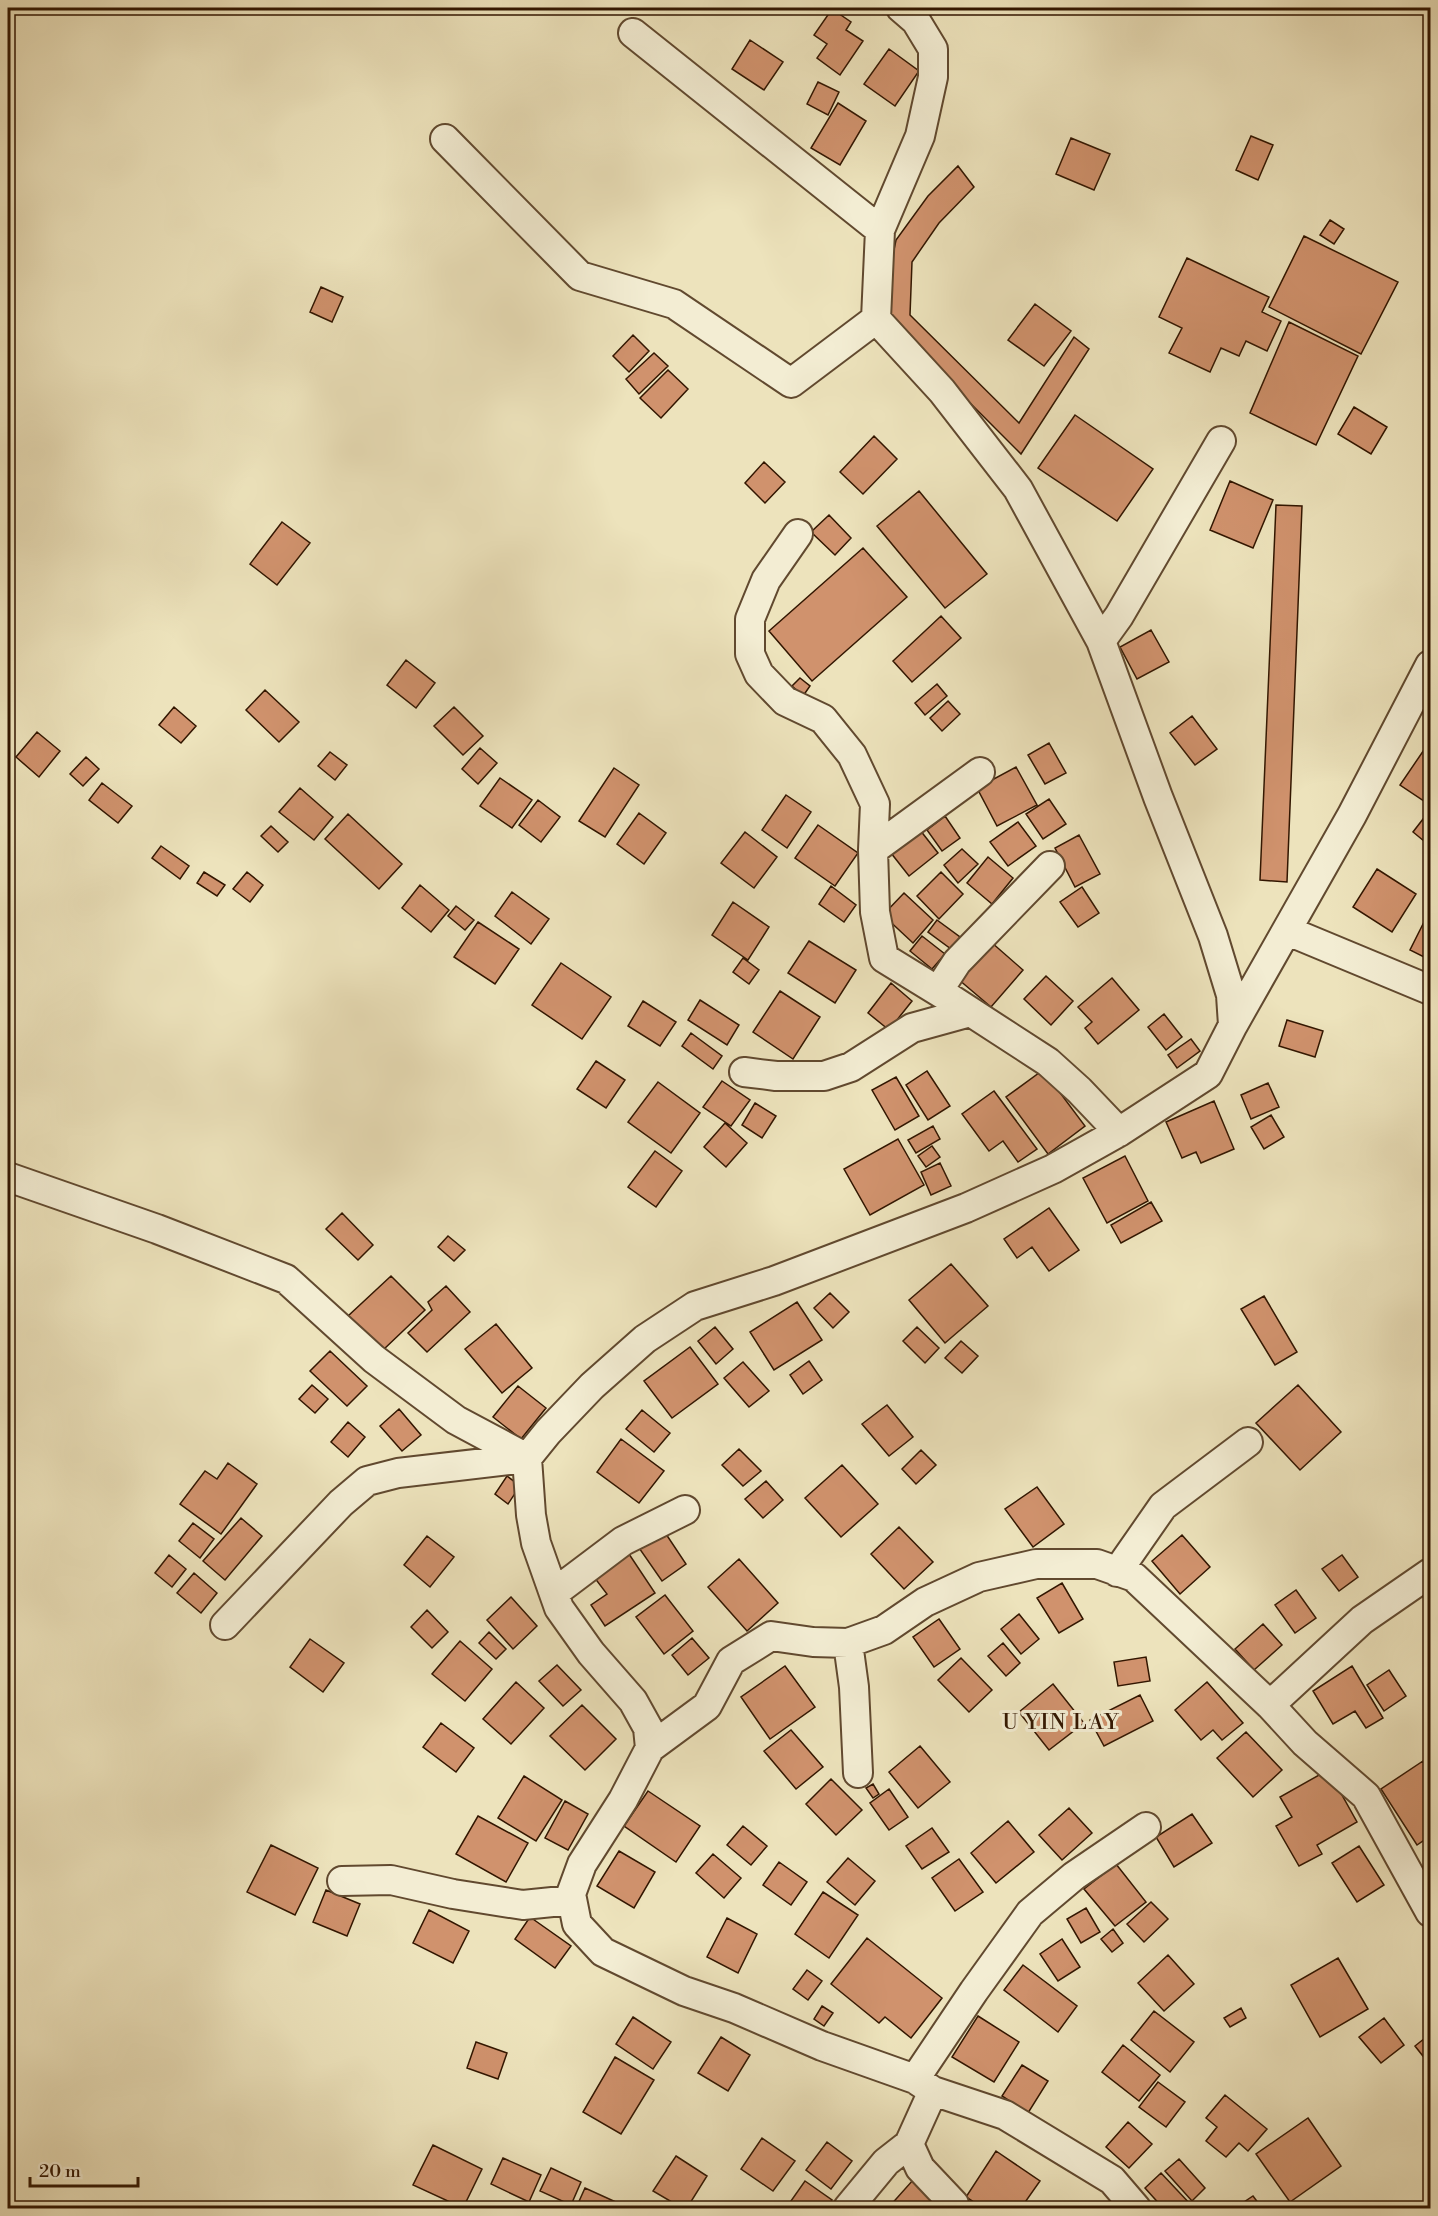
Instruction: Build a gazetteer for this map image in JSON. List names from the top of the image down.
{
  "districts": ["U YIN LAY"],
  "scale_bar": "20 m"
}
